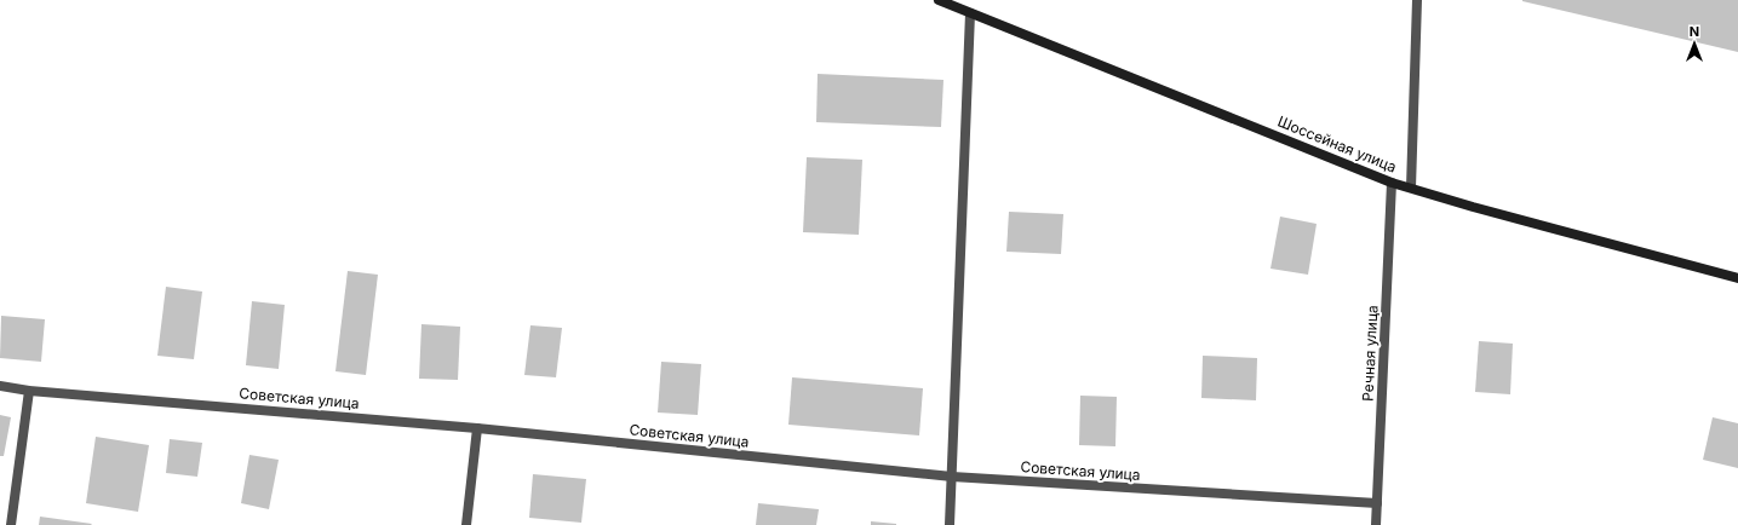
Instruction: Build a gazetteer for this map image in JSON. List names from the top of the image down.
{
  "streets": {
    "main road": ["Шоссейная улица"],
    "street": ["Речная улица", "Советская улица"]
  },
  "crossings": [
    ["Шоссейная улица", "Речная улица"],
    ["Речная улица", "Советская улица"]
  ],
  "north": "top"
}
